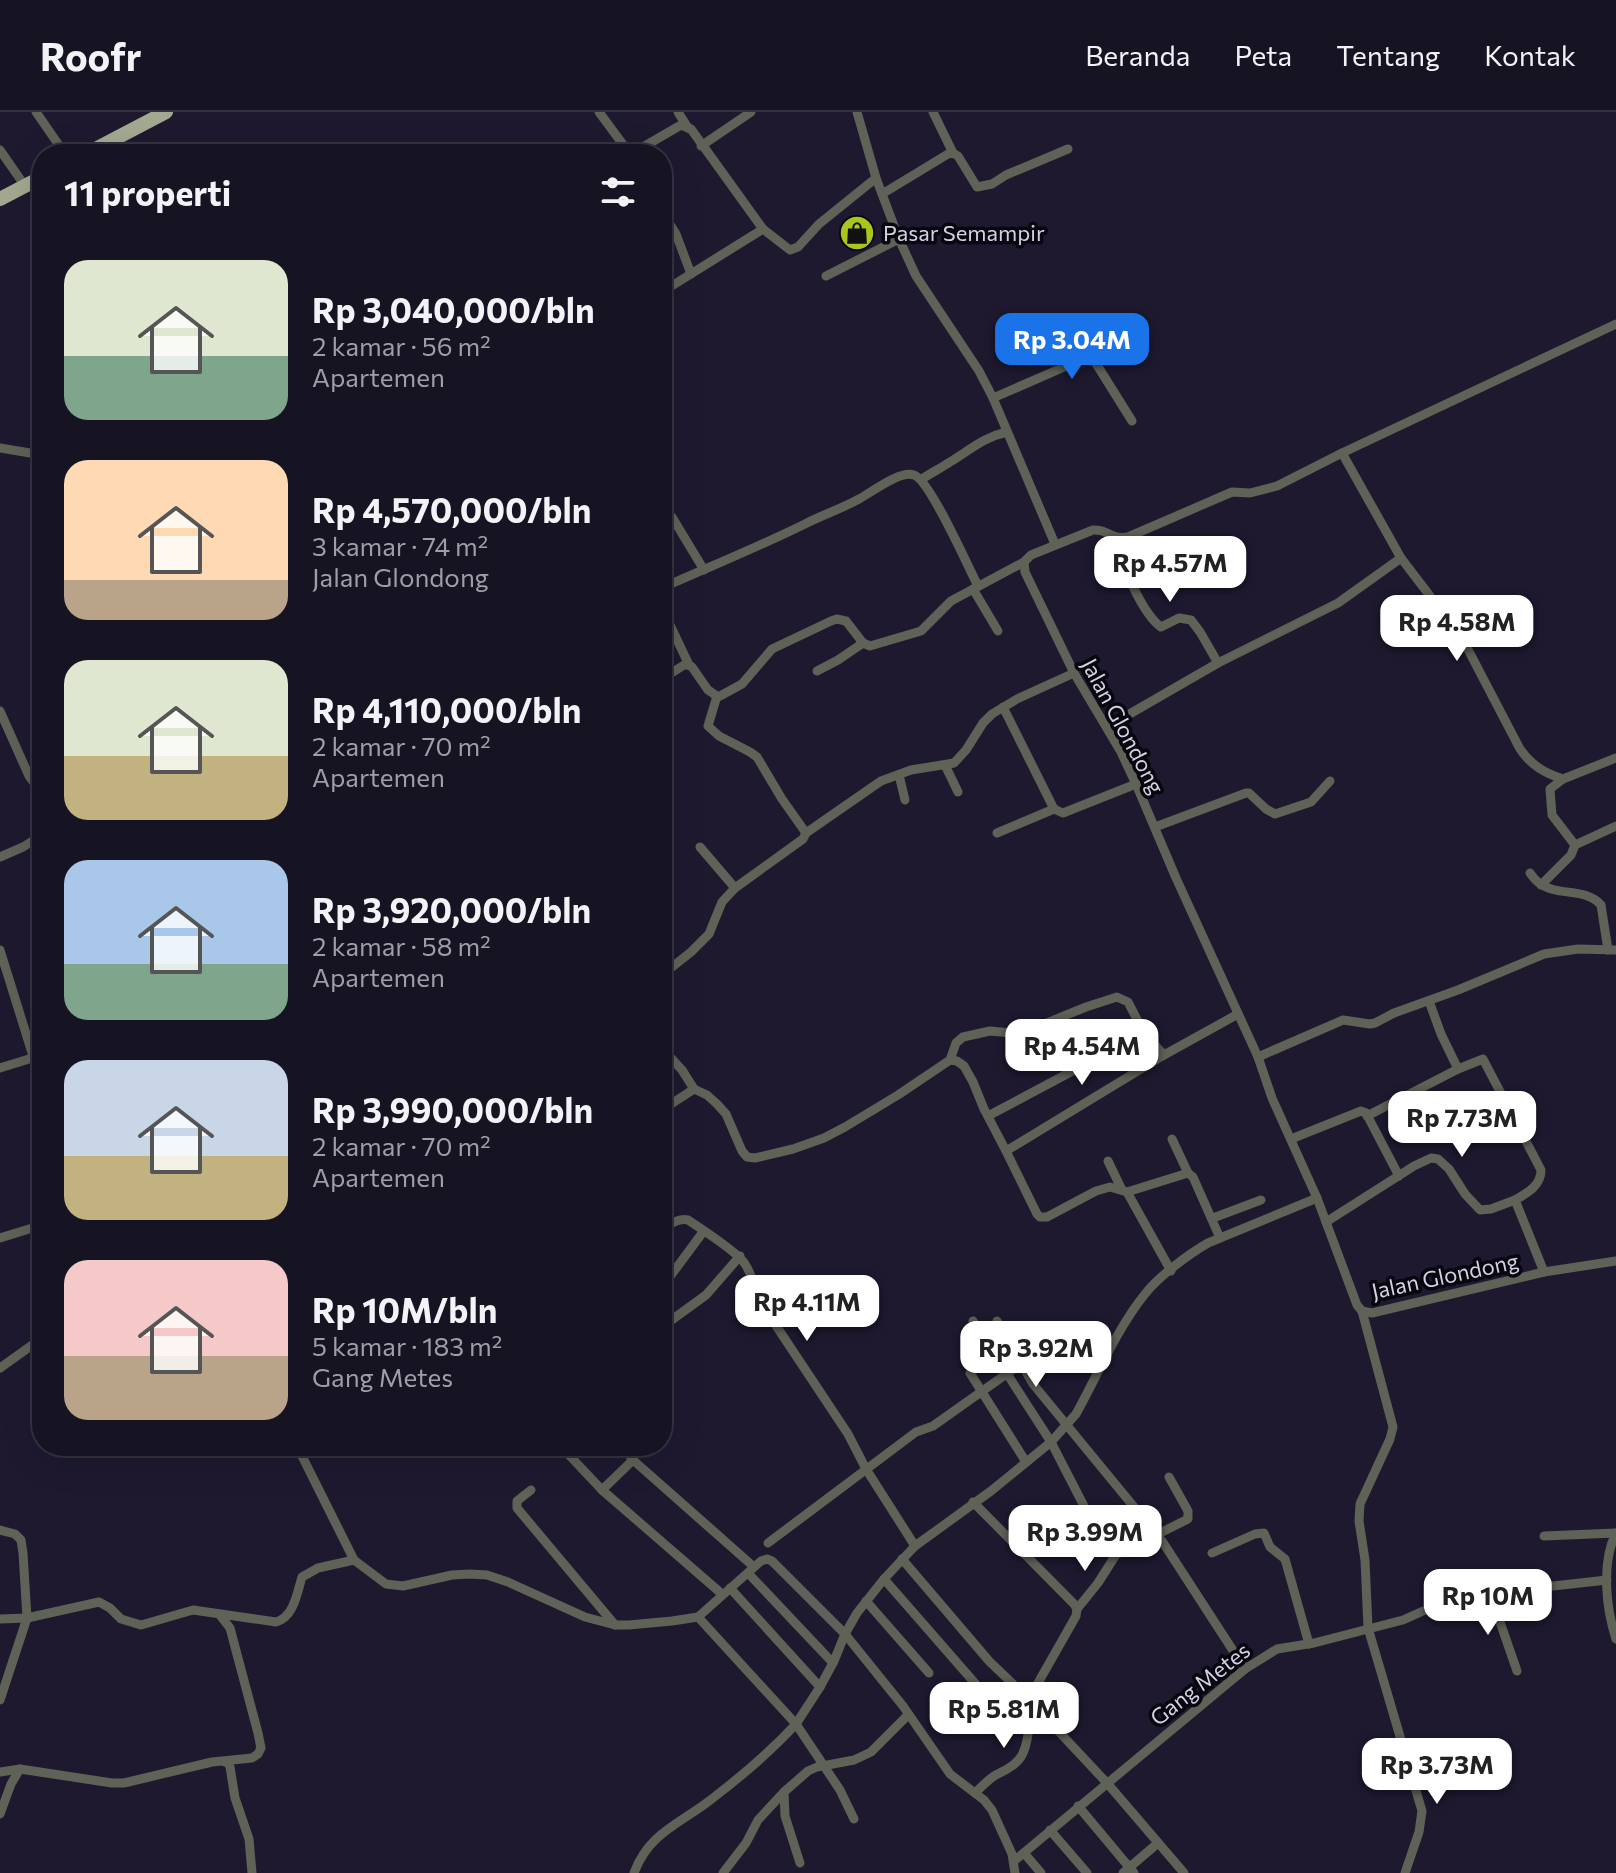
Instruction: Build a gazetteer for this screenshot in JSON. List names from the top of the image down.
{
  "streets": {
    "street": ["Jalan Glondong", "Gang Metes"]
  },
  "places": {
    "shop": ["Pasar Semampir"]
  },
  "page": {
    "header": "Roofr",
    "nav": [
      "Beranda",
      "Peta",
      "Tentang",
      "Kontak"
    ],
    "heading": "11 properti",
    "list": [
      {
        "name": "Rp 3,040,000/bln",
        "note": "2 kamar · 56 m² · Apartemen"
      },
      {
        "name": "Rp 4,570,000/bln",
        "note": "3 kamar · 74 m² · Jalan Glondong"
      },
      {
        "name": "Rp 4,110,000/bln",
        "note": "2 kamar · 70 m² · Apartemen"
      },
      {
        "name": "Rp 3,920,000/bln",
        "note": "2 kamar · 58 m² · Apartemen"
      },
      {
        "name": "Rp 3,990,000/bln",
        "note": "2 kamar · 70 m² · Apartemen"
      },
      {
        "name": "Rp 10M/bln",
        "note": "5 kamar · 183 m² · Gang Metes"
      }
    ],
    "price": [
      "Rp 3.04M",
      "Rp 4.57M",
      "Rp 4.58M",
      "Rp 4.54M",
      "Rp 7.73M",
      "Rp 4.11M",
      "Rp 3.92M",
      "Rp 3.99M",
      "Rp 10M",
      "Rp 5.81M",
      "Rp 3.73M"
    ]
  }
}
